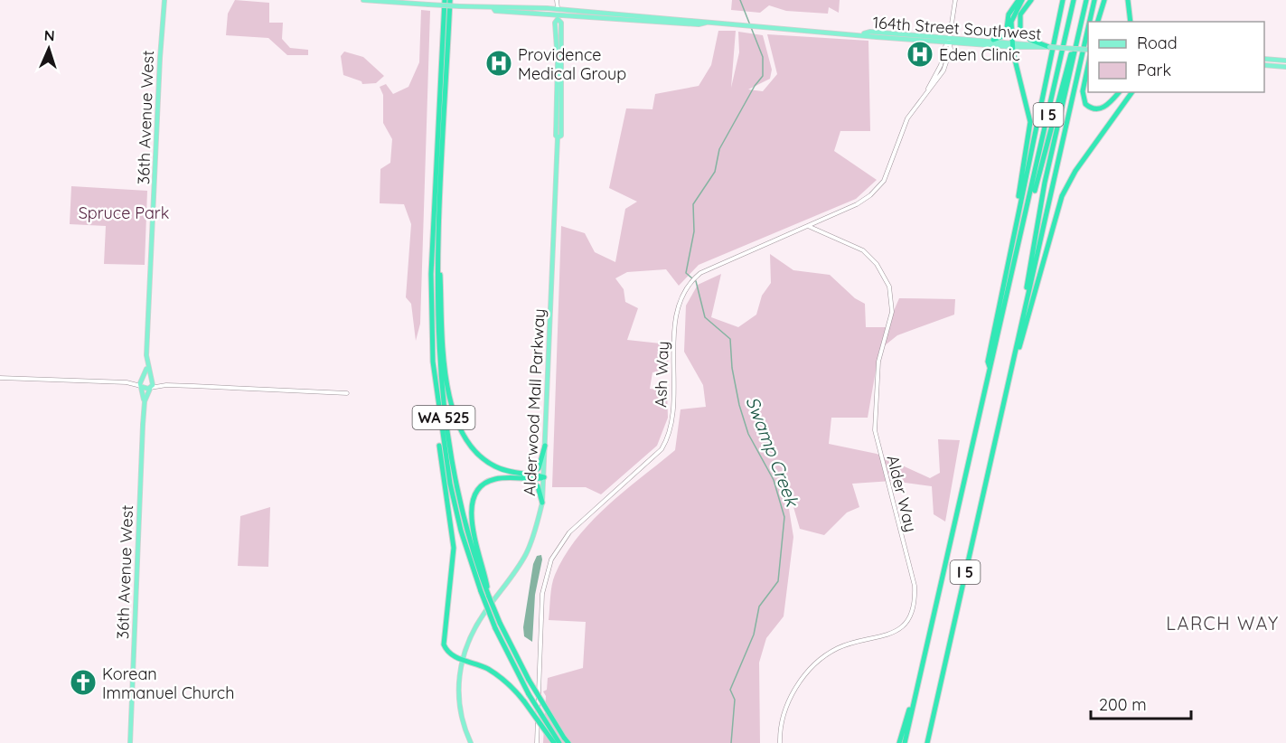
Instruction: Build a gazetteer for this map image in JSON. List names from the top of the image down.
{
  "streets": {
    "highway": ["I 5", "WA 525"],
    "main road": ["164th Street Southwest", "36th Avenue West", "Alderwood Mall Parkway"],
    "street": ["Ash Way", "Alder Way"]
  },
  "crossings": [
    ["164th Street Southwest", "Ash Way"],
    ["164th Street Southwest", "Alderwood Mall Parkway"],
    ["Ash Way", "Alder Way"]
  ],
  "districts": ["LARCH WAY"],
  "water": ["Swamp Creek"],
  "parks": ["Spruce Park"],
  "places": {
    "hospital": ["Eden Clinic", "Providence Medical Group"],
    "church": ["Korean Immanuel Church"]
  },
  "legend": ["Road", "Park"],
  "scale_bar": "200 m",
  "north": "top"
}
